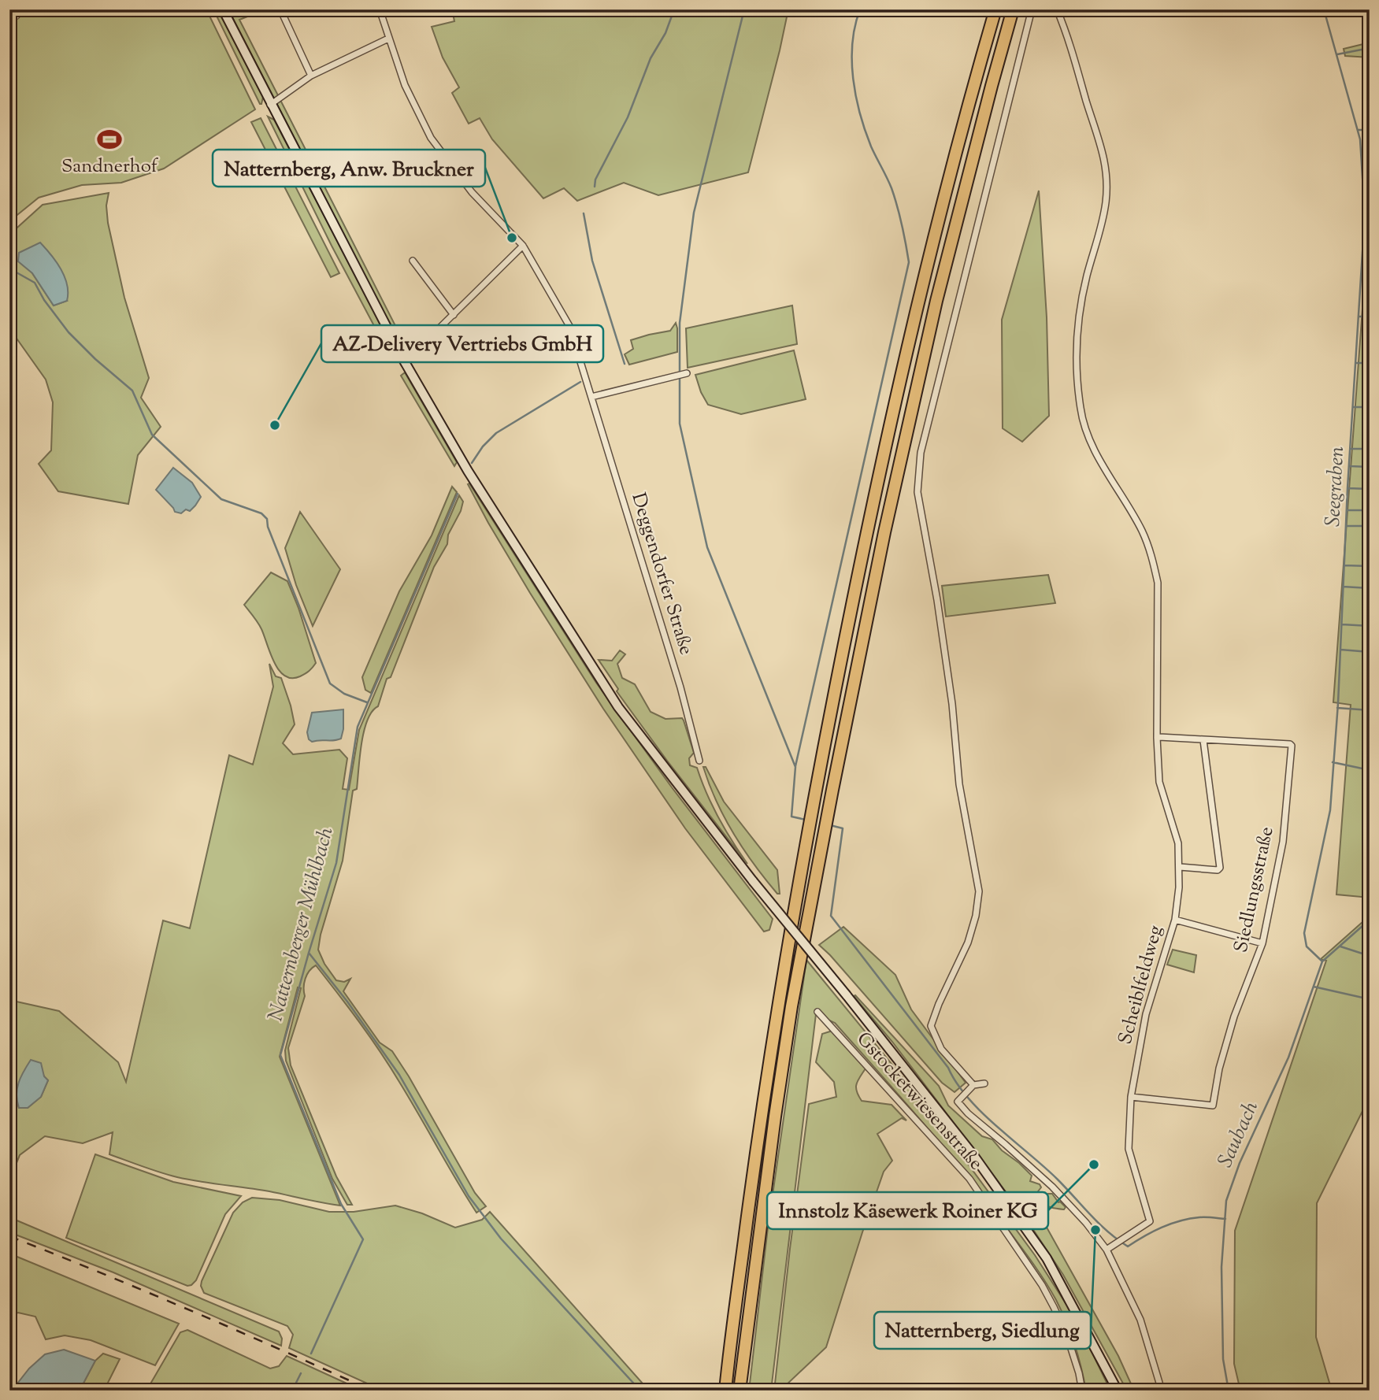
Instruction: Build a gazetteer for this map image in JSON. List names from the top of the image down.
{
  "streets": {
    "street": [
      "Deggendorfer Straße",
      "Siedlungsstraße",
      "Scheiblfeldweg",
      "Gstocketwiesenstraße"
    ]
  },
  "crossings": [
    ["Siedlungsstraße", "Scheiblfeldweg"]
  ],
  "water": ["Seegraben", "Natternberger Mühlbach", "Saubach"],
  "places": {
    "sports": ["Sandnerhof"],
    "other": [
      "Natternberg, Anw. Bruckner",
      "AZ-Delivery Vertriebs GmbH",
      "Innstolz Käsewerk Roiner KG",
      "Natternberg, Siedlung"
    ]
  }
}
